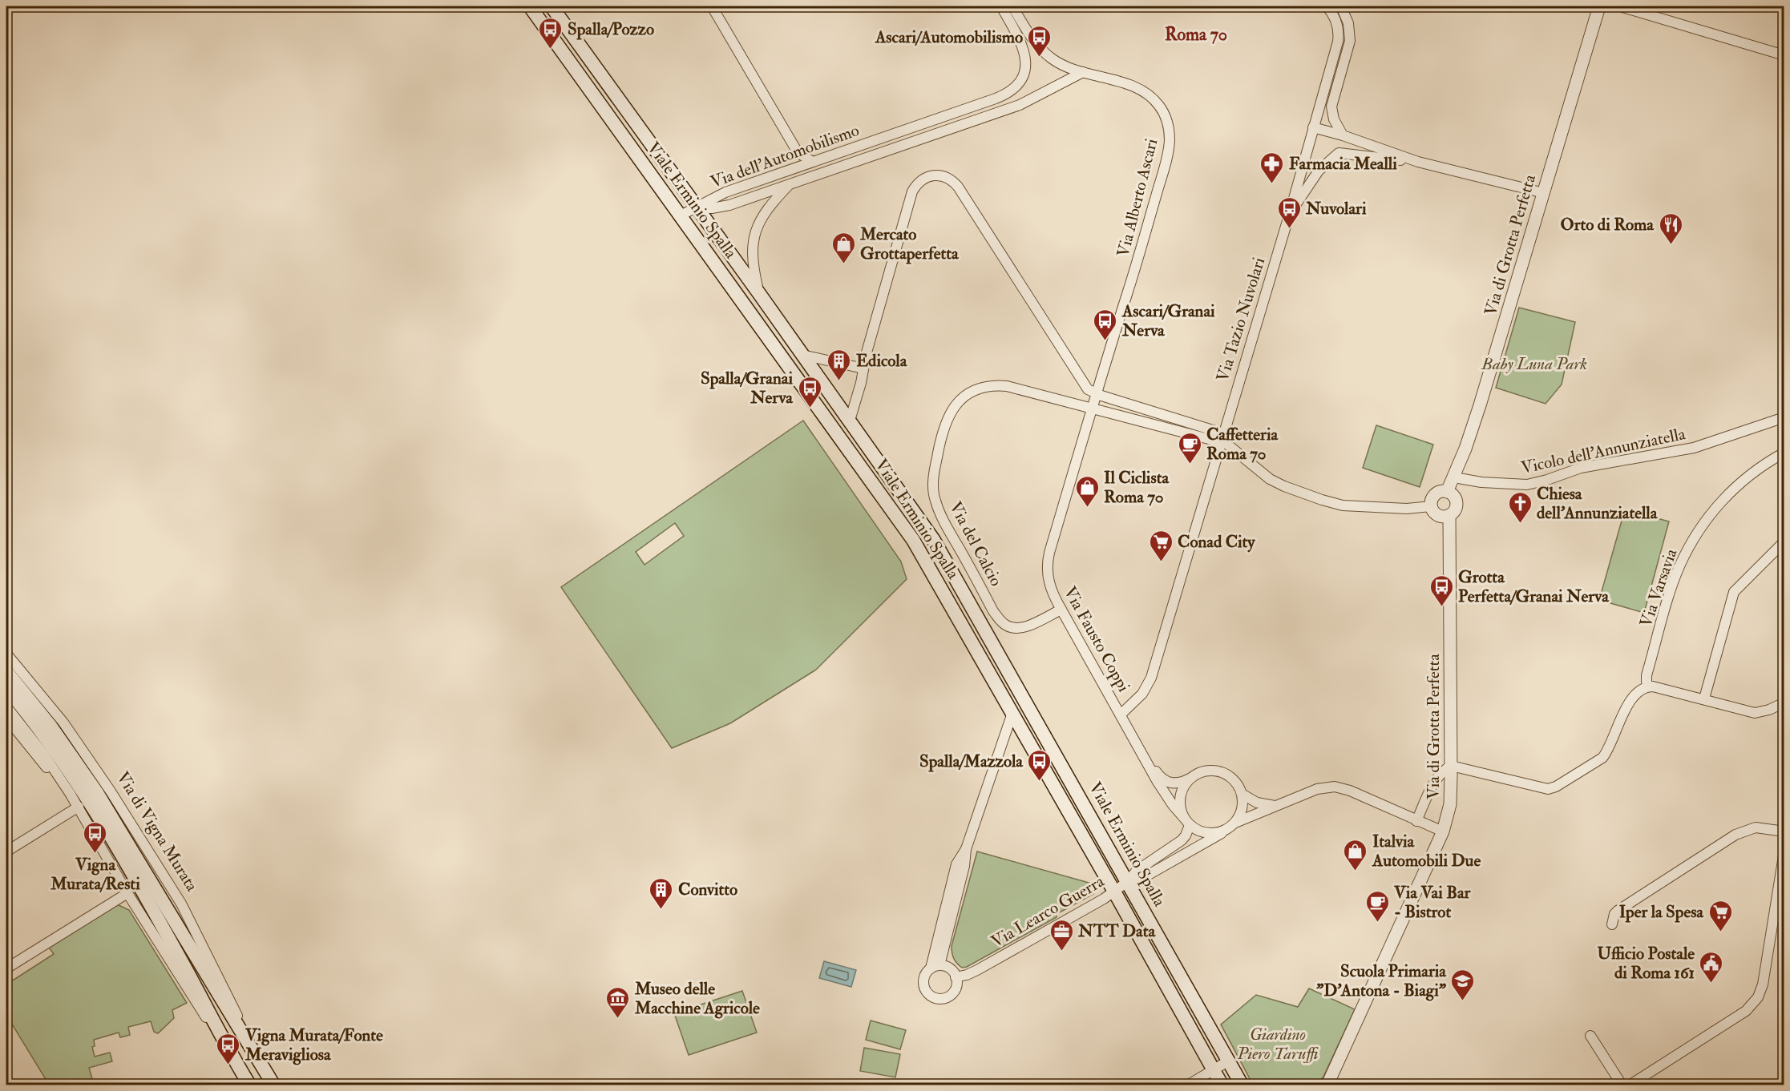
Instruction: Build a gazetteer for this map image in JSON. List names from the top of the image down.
{
  "streets": {
    "main road": ["Viale Erminio Spalla", "Via di Vigna Murata"],
    "street": [
      "Via dell'Automobilismo",
      "Via Alberto Ascari",
      "Via di Grotta Perfetta",
      "Via Tazio Nuvolari",
      "Vicolo dell'Annunziatella",
      "Via del Calcio",
      "Via Varsavia",
      "Via Fausto Coppi",
      "Via Learco Guerra"
    ]
  },
  "crossings": [
    ["Via dell'Automobilismo", "Via Alberto Ascari"],
    ["Via dell'Automobilismo", "Viale Erminio Spalla"],
    ["Via Alberto Ascari", "Via Fausto Coppi"],
    ["Viale Erminio Spalla", "Via Learco Guerra"],
    ["Via di Grotta Perfetta", "Vicolo dell'Annunziatella"],
    ["Via Tazio Nuvolari", "Via Fausto Coppi"],
    ["Via del Calcio", "Via Fausto Coppi"],
    ["Via Fausto Coppi", "Via Learco Guerra"]
  ],
  "districts": ["Roma 70"],
  "parks": ["Baby Luna Park", "Giardino Piero Taruffi"],
  "places": {
    "bus stop": [
      "Spalla/Pozzo",
      "Ascari/Automobilismo",
      "Nuvolari",
      "Ascari/Granai Nerva",
      "Spalla/Granai Nerva",
      "Grotta Perfetta/Granai Nerva",
      "Spalla/Mazzola",
      "Vigna Murata/Resti",
      "Vigna Murata/Fonte Meravigliosa"
    ],
    "pharmacy": ["Farmacia Mealli"],
    "restaurant": ["Orto di Roma"],
    "shop": ["Mercato Grottaperfetta", "Il Ciclista Roma 70", "Italvia Automobili Due"],
    "building": ["Edicola", "Convitto"],
    "cafe": ["Caffetteria Roma 70", "Via Vai Bar - Bistrot"],
    "church": ["Chiesa dell'Annunziatella"],
    "supermarket": ["Conad City", "Iper la Spesa"],
    "office": ["NTT Data"],
    "public building": ["Ufficio Postale di Roma 161"],
    "school or university": ["Scuola Primaria \"D'Antona - Biagi\""],
    "museum": ["Museo delle Macchine Agricole"]
  }
}
